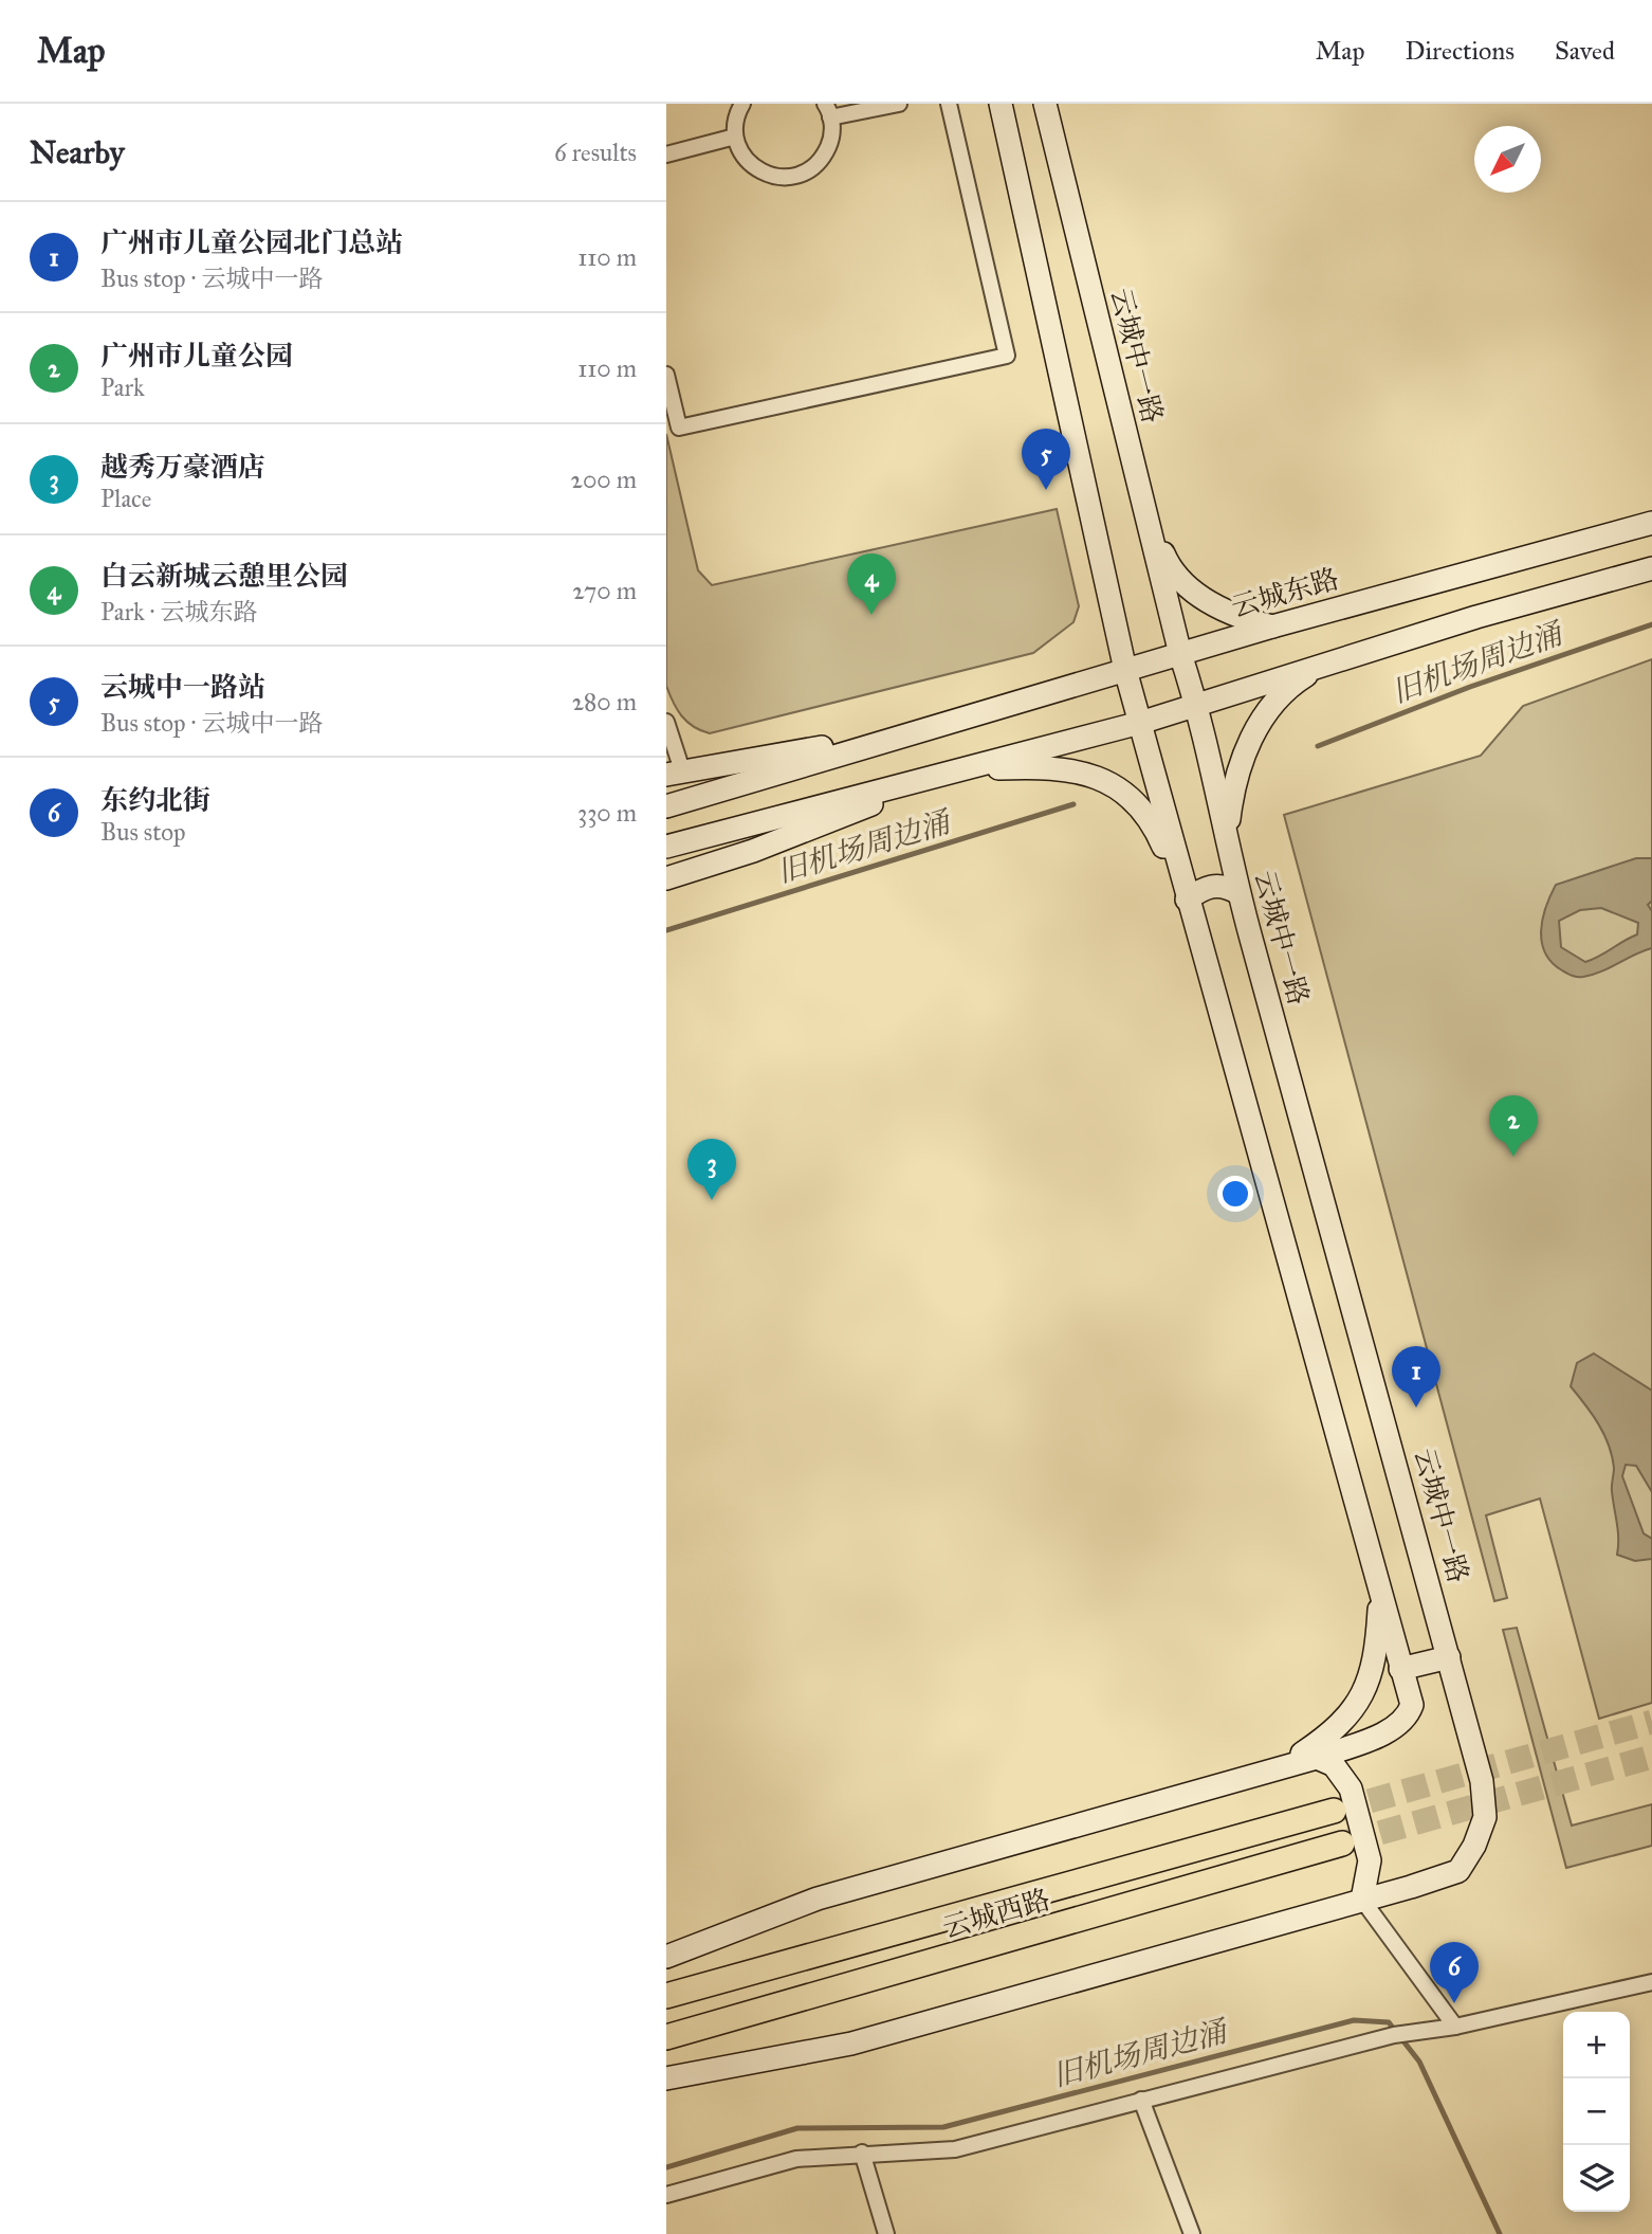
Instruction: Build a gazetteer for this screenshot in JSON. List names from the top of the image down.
{
  "streets": {
    "main road": ["云城中一路", "云城东路", "云城西路"]
  },
  "crossings": [
    ["云城中一路", "云城东路"]
  ],
  "water": ["旧机场周边涌"],
  "north": "bottom left",
  "page": {
    "header": "Map",
    "nav": ["Map", "Directions", "Saved"],
    "heading": ["Nearby", "6 results"],
    "list": [
      {
        "mark": "1",
        "name": "广州市儿童公园北门总站",
        "note": "Bus stop · 云城中一路",
        "value": "110 m"
      },
      {
        "mark": "2",
        "name": "广州市儿童公园",
        "note": "Park",
        "value": "110 m"
      },
      {
        "mark": "3",
        "name": "越秀万豪酒店",
        "note": "Place",
        "value": "200 m"
      },
      {
        "mark": "4",
        "name": "白云新城云憩里公园",
        "note": "Park · 云城东路",
        "value": "270 m"
      },
      {
        "mark": "5",
        "name": "云城中一路站",
        "note": "Bus stop · 云城中一路",
        "value": "280 m"
      },
      {
        "mark": "6",
        "name": "东约北街",
        "note": "Bus stop",
        "value": "330 m"
      }
    ],
    "pins": [
      "5",
      "4",
      "2",
      "3",
      "1",
      "6"
    ],
    "map_buttons": ["+", "−"]
  }
}
